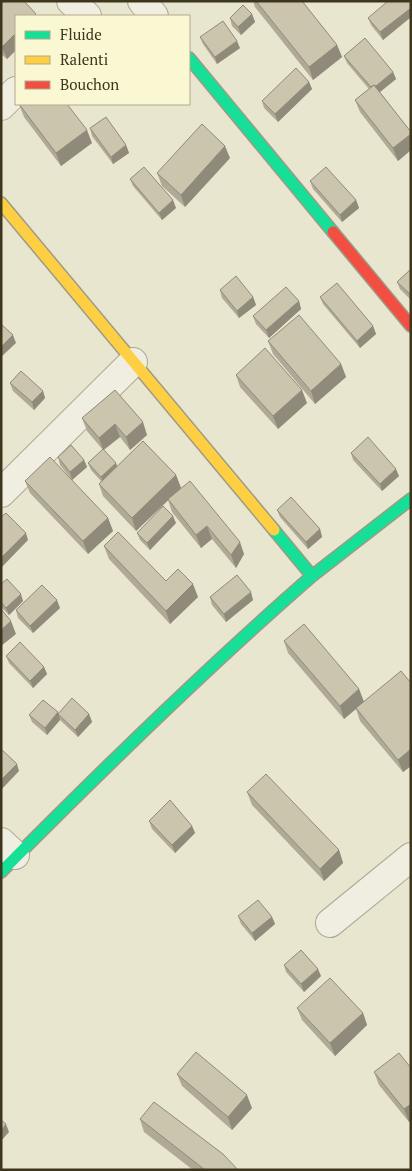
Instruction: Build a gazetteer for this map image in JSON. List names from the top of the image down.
{
  "legend": ["Fluide", "Ralenti", "Bouchon"]
}
